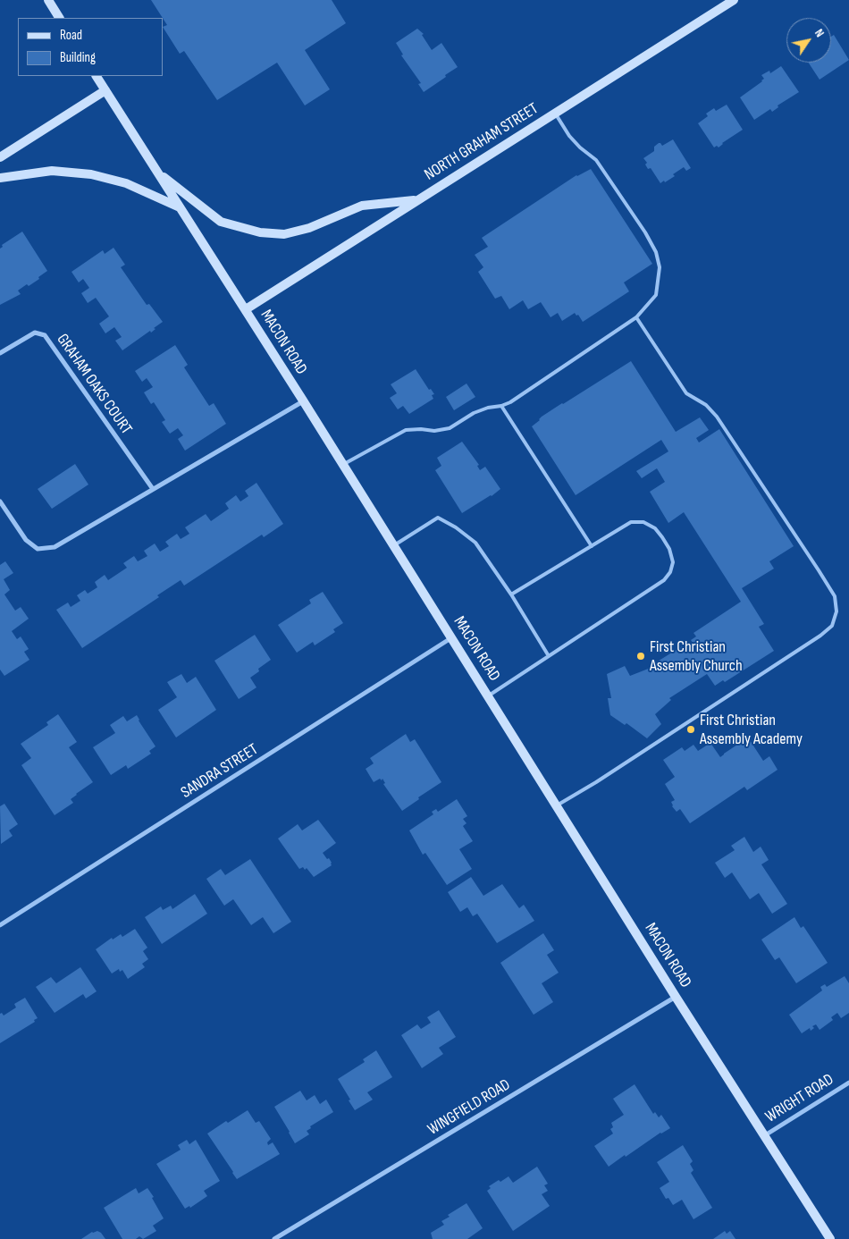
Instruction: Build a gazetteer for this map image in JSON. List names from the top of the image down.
{
  "streets": {
    "main road": ["NORTH GRAHAM STREET", "MACON ROAD"],
    "street": [
      "GRAHAM OAKS COURT",
      "SANDRA STREET",
      "WRIGHT ROAD",
      "WINGFIELD ROAD"
    ]
  },
  "crossings": [
    ["NORTH GRAHAM STREET", "MACON ROAD"],
    ["MACON ROAD", "SANDRA STREET"],
    ["MACON ROAD", "WRIGHT ROAD"],
    ["MACON ROAD", "WINGFIELD ROAD"]
  ],
  "places": ["First Christian Assembly Church", "First Christian Assembly Academy"],
  "legend": ["Road", "Building"],
  "north": "top right"
}
